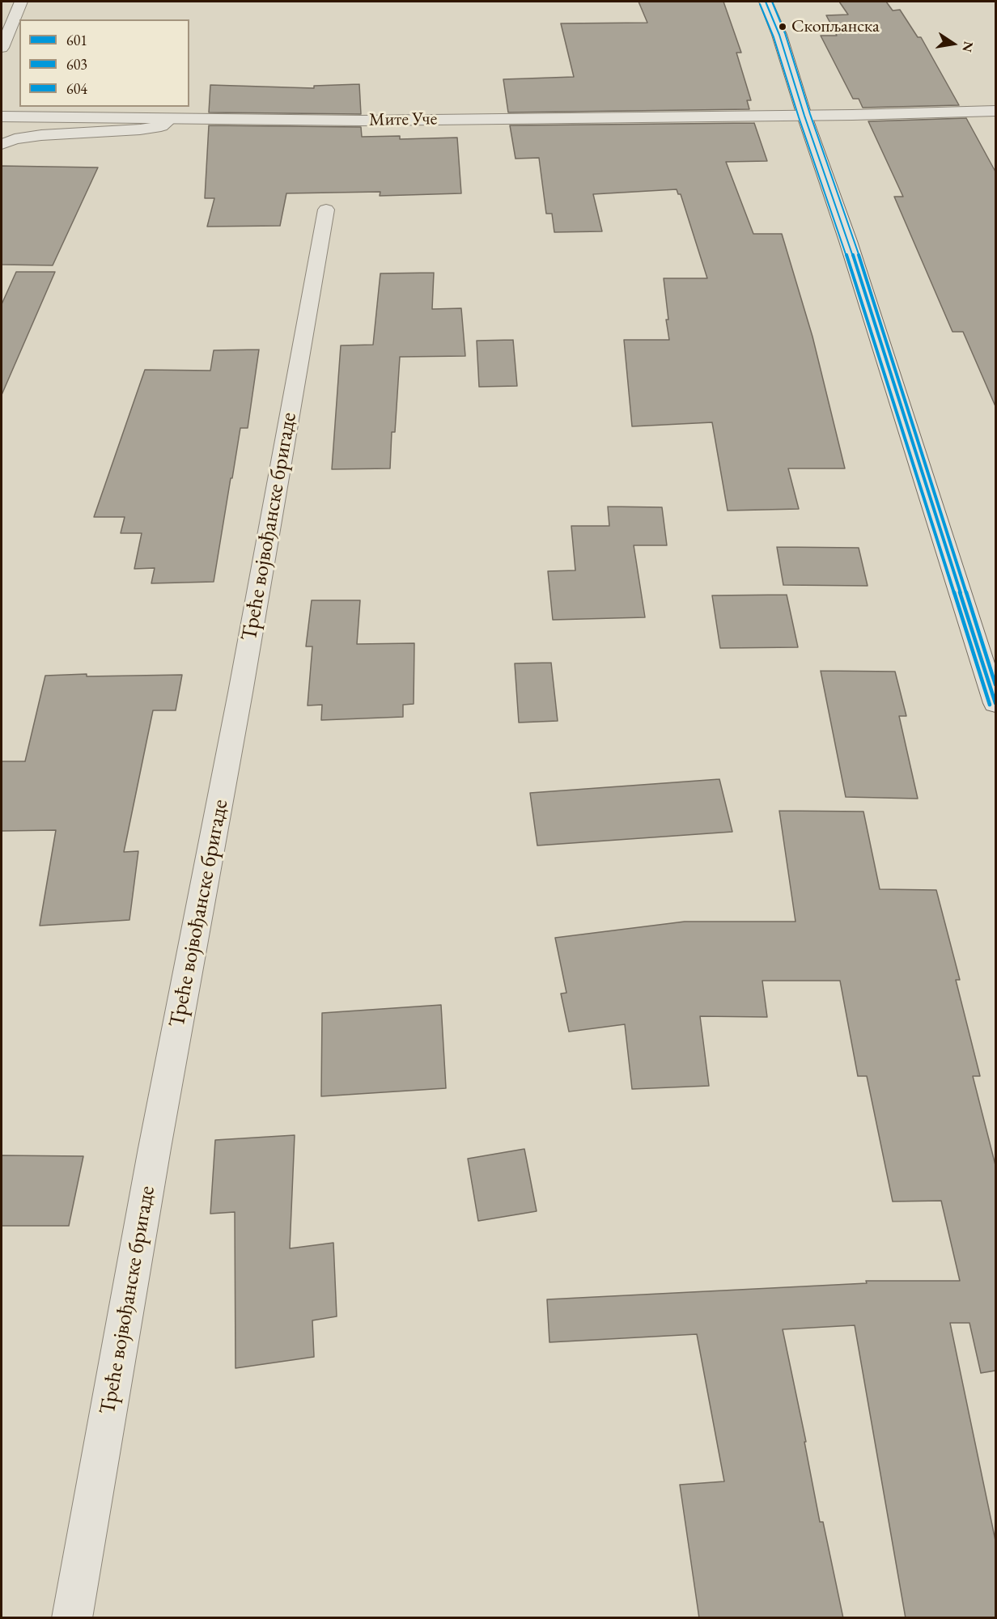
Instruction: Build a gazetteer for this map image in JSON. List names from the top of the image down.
{
  "streets": {
    "street": ["Мите Уче", "Треће војвођанске бригаде"]
  },
  "places": ["Скопљанска"],
  "lines": ["transit line 601", "transit line 604", "transit line 603"],
  "legend": ["601", "603", "604"],
  "north": "right"
}
